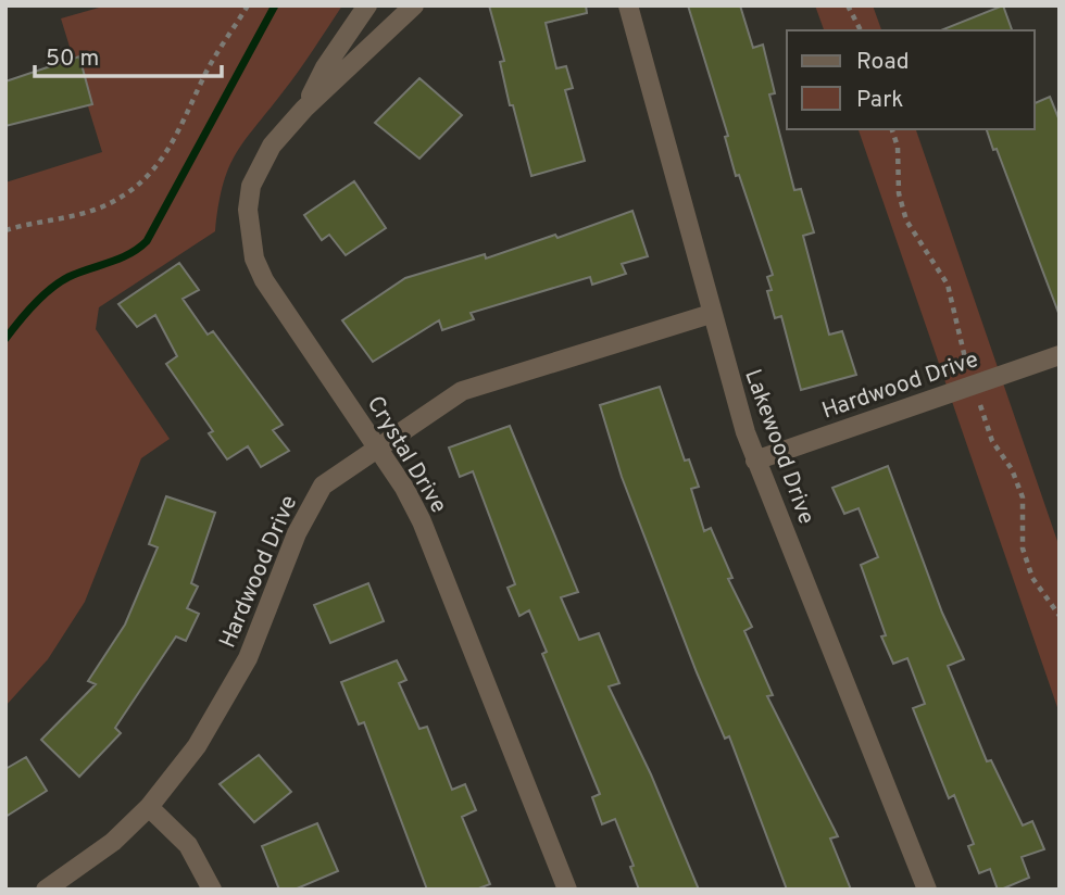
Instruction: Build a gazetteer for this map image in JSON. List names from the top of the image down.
{
  "streets": {
    "street": ["Hardwood Drive", "Lakewood Drive", "Crystal Drive"]
  },
  "crossings": [
    ["Hardwood Drive", "Lakewood Drive"],
    ["Hardwood Drive", "Crystal Drive"]
  ],
  "legend": ["Road", "Park"],
  "scale_bar": "50 m"
}
